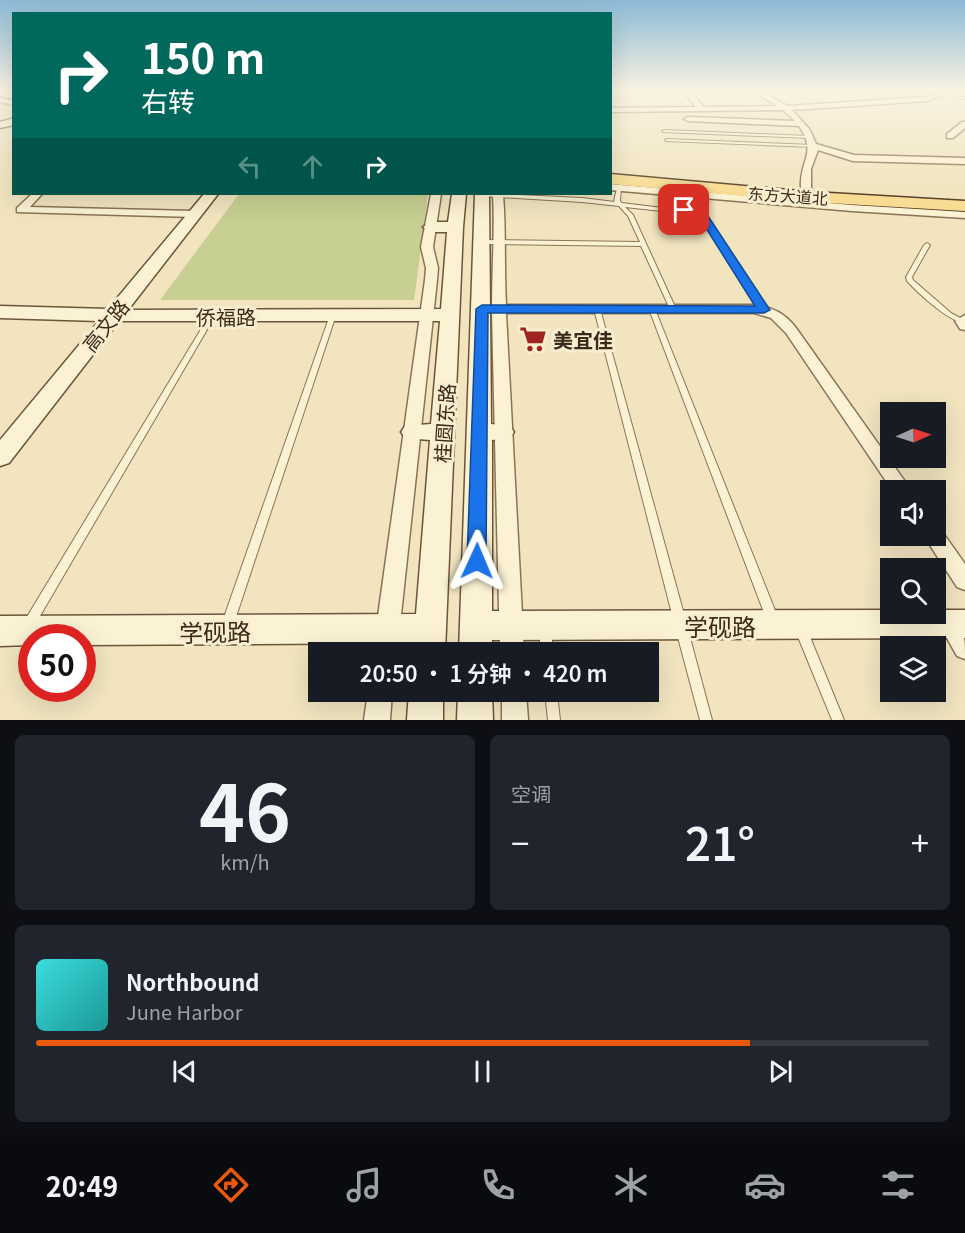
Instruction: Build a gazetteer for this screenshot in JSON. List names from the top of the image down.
{
  "streets": {
    "main road": ["东方大道北"],
    "street": [
      "侨福路",
      "高文路",
      "桂圆东路",
      "学砚路"
    ]
  },
  "crossings": [
    ["侨福路", "高文路"],
    ["侨福路", "桂圆东路"],
    ["桂圆东路", "学砚路"]
  ],
  "places": {
    "supermarket": ["美宜佳"]
  },
  "north": "right",
  "page": {
    "turn": ["150 m", "右转"],
    "limit": "50",
    "trip": "20:50 · 1 分钟 · 420 m",
    "tile": [
      ["46", "km/h"],
      "空调"
    ],
    "heat": ["−", "21°", "+"],
    "song": ["Northbound", "June Harbor"],
    "tabs": "20:49"
  }
}
